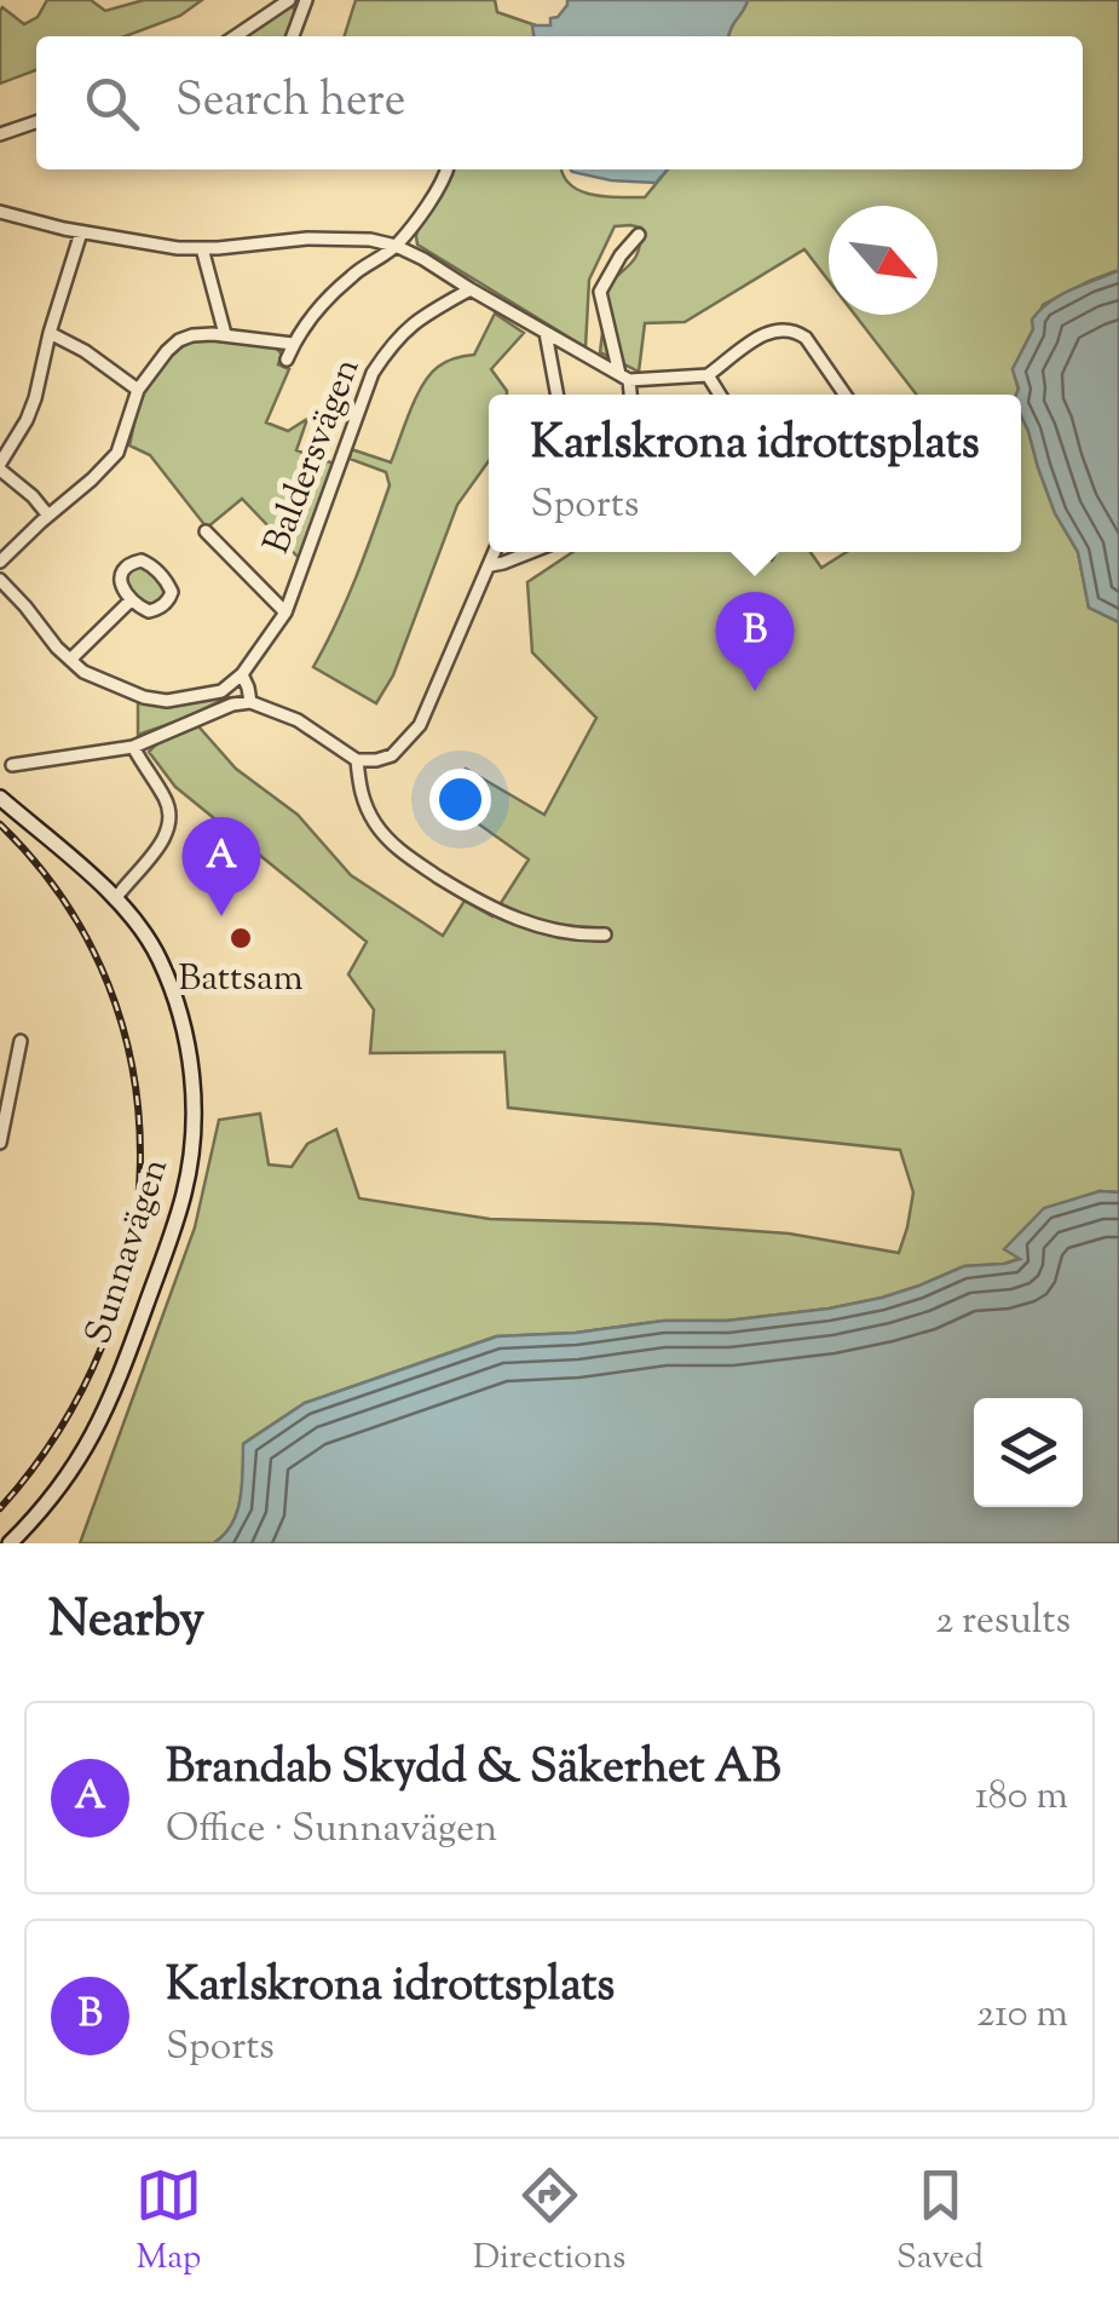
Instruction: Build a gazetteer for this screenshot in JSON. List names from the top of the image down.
{
  "streets": {
    "main road": ["Sunnavägen"],
    "street": ["Baldersvägen"]
  },
  "places": ["Battsam"],
  "north": "bottom right",
  "page": {
    "search": "Search here",
    "popup": ["Karlskrona idrottsplats", "Sports"],
    "pins": ["B", "A"],
    "heading": ["Nearby", "2 results"],
    "list": [
      {
        "mark": "A",
        "name": "Brandab Skydd & Säkerhet AB",
        "note": "Office · Sunnavägen",
        "value": "180 m"
      },
      {
        "mark": "B",
        "name": "Karlskrona idrottsplats",
        "note": "Sports",
        "value": "210 m"
      }
    ],
    "nav": ["Map", "Directions", "Saved"]
  }
}
